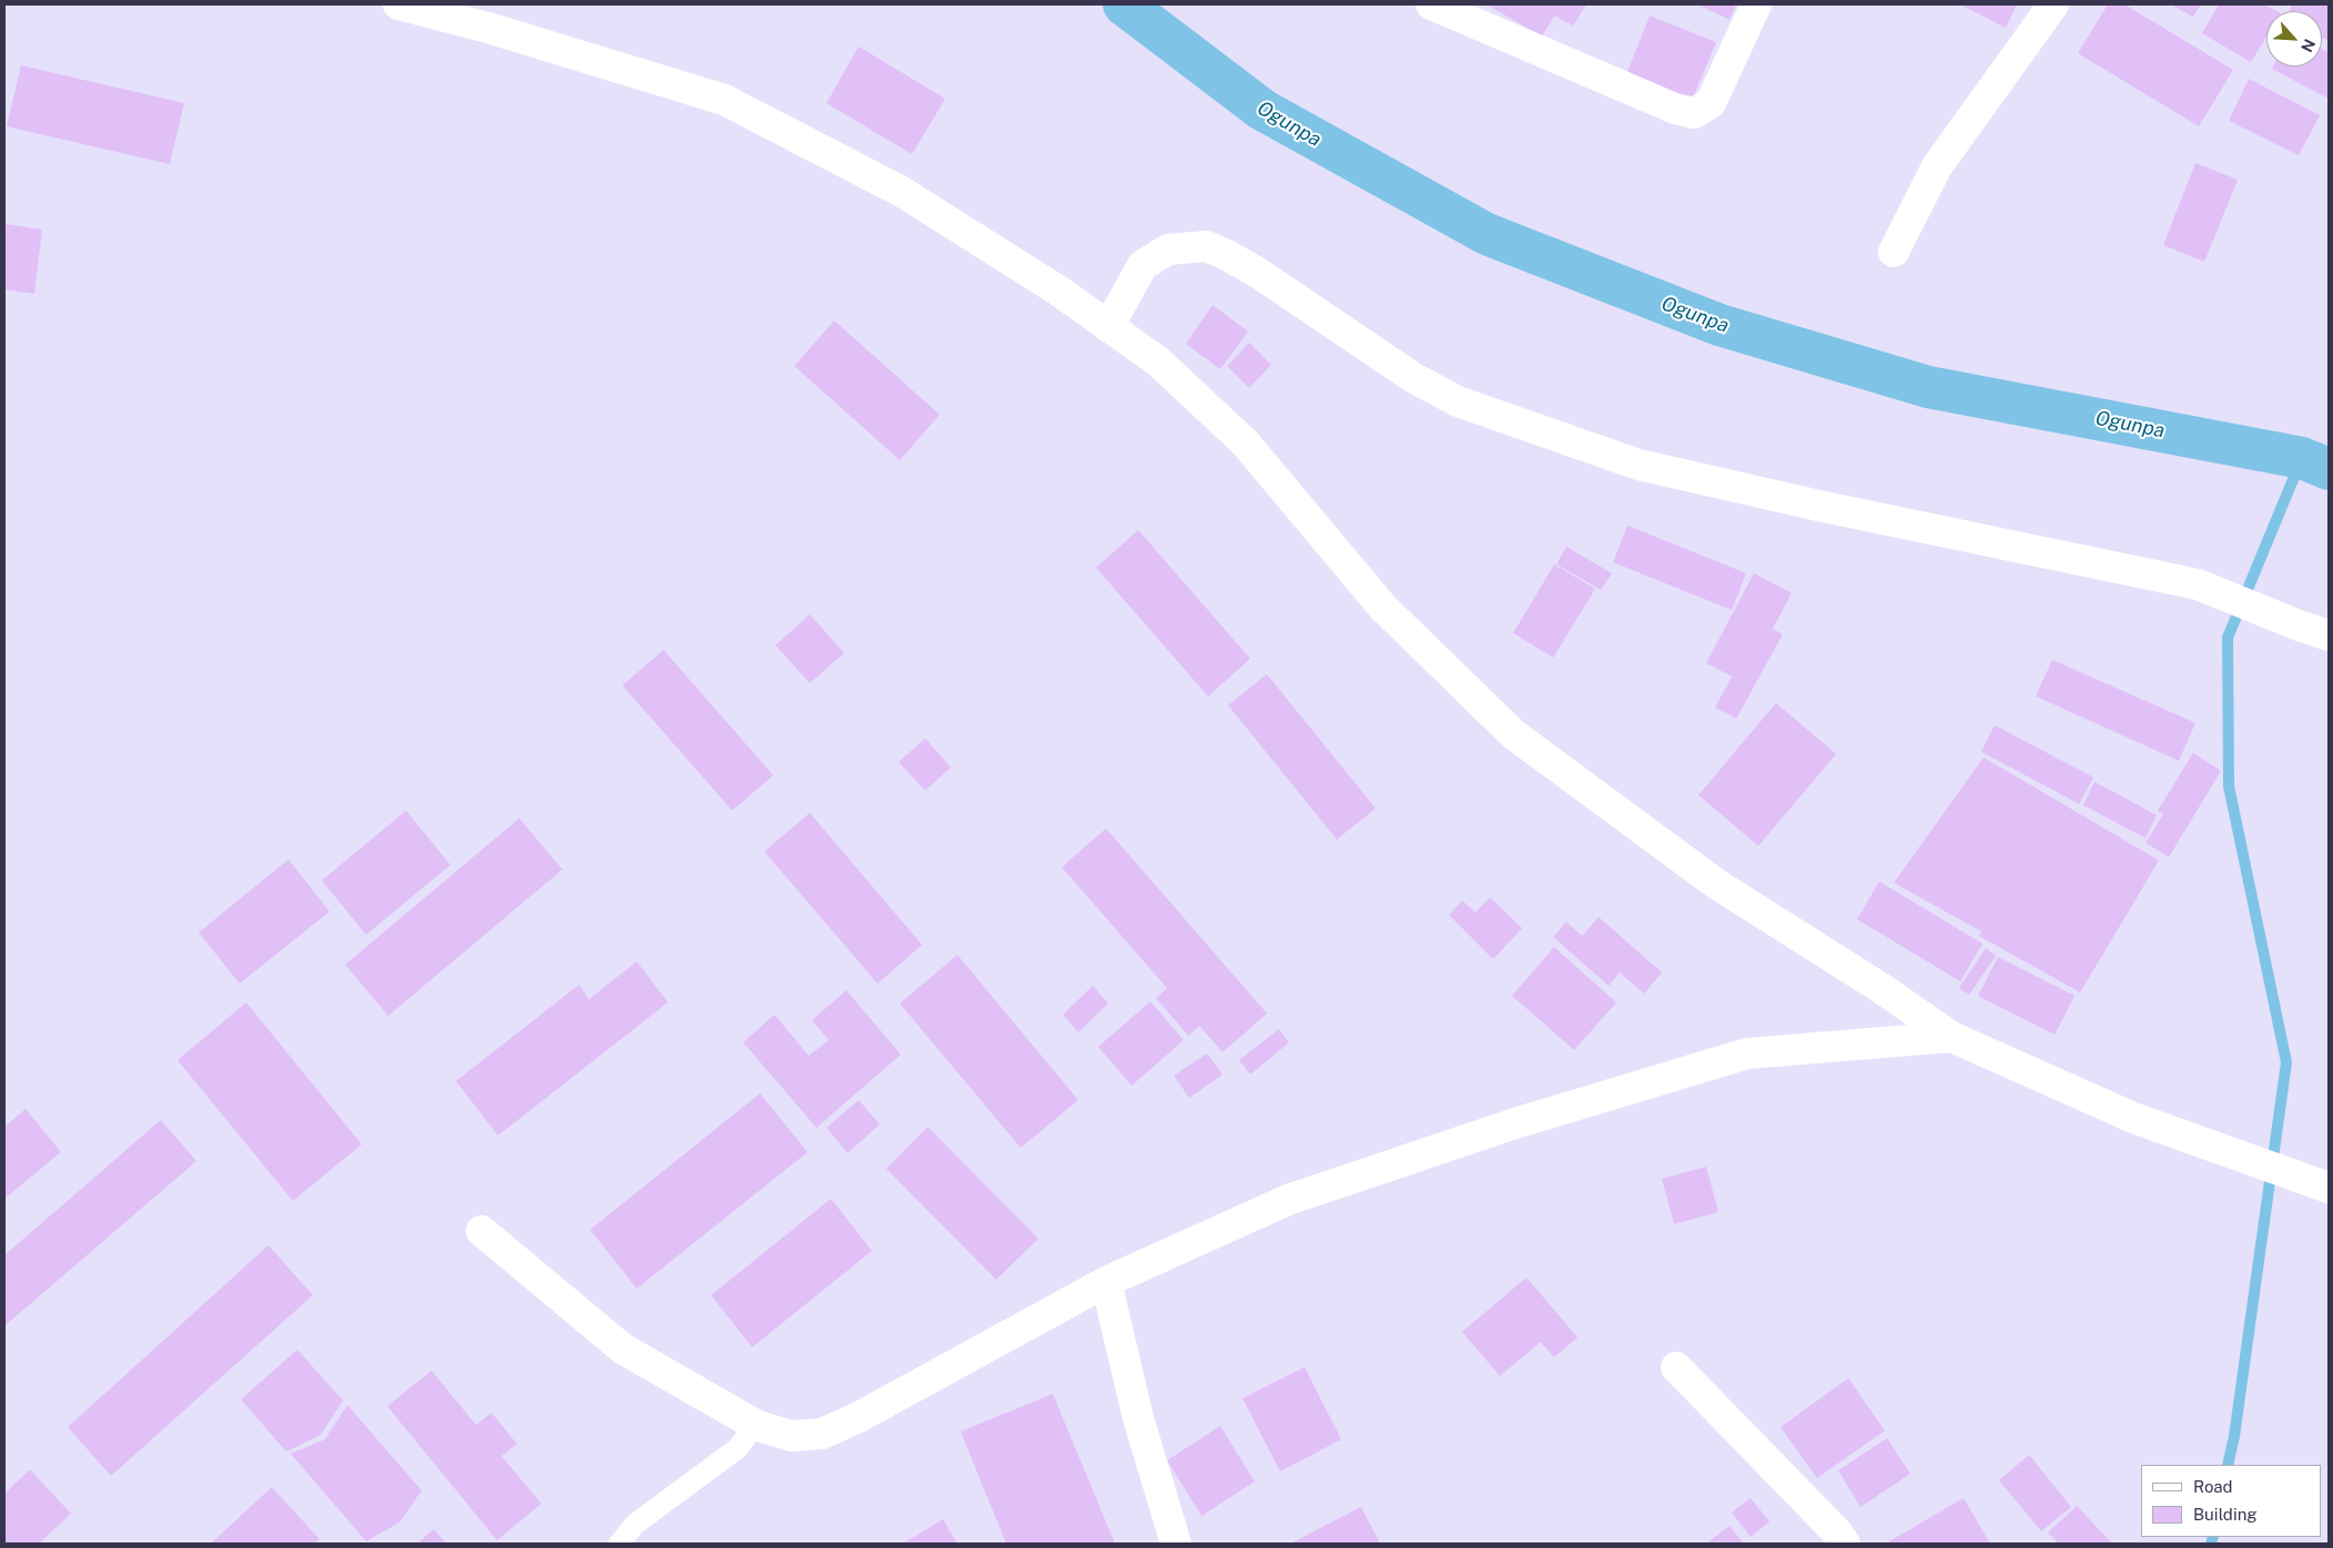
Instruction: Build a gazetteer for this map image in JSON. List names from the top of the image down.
{
  "water": ["Ogunpa"],
  "legend": ["Road", "Building"],
  "north": "bottom right"
}
